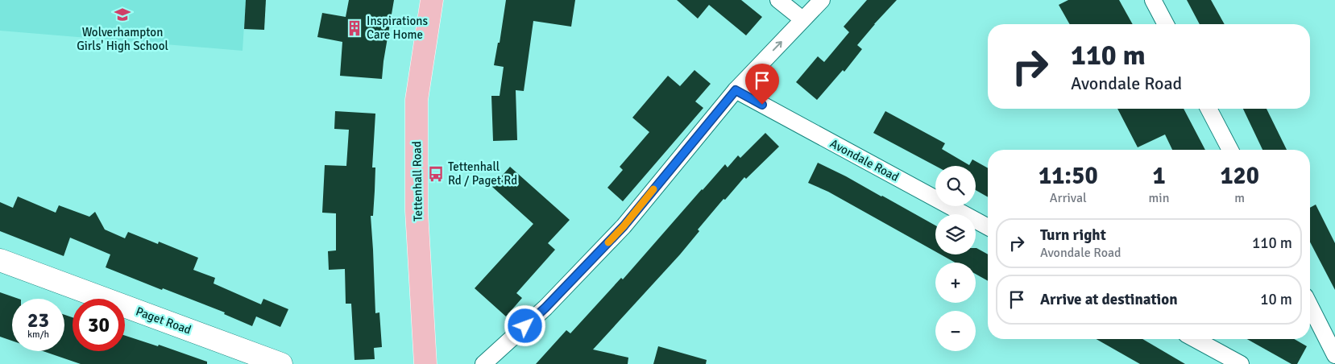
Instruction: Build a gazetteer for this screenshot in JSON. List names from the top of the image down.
{
  "streets": {
    "highway": ["Tettenhall Road"],
    "street": ["Avondale Road", "Paget Road"]
  },
  "places": {
    "school or university": ["Wolverhampton Girls' High School"],
    "building": ["Inspirations Care Home"],
    "bus stop": ["Tettenhall Rd / Paget Rd"]
  },
  "page": {
    "turn": ["110 m", "Avondale Road"],
    "eta": [
      "11:50",
      "Arrival",
      "1",
      "min",
      "120",
      "m"
    ],
    "map_buttons": ["+", "−"],
    "list": [
      {
        "name": "Turn right",
        "note": "Avondale Road",
        "value": "110 m"
      },
      {
        "name": "Arrive at destination",
        "value": "10 m"
      }
    ],
    "speed": "23 km/h",
    "limit": "30"
  }
}
